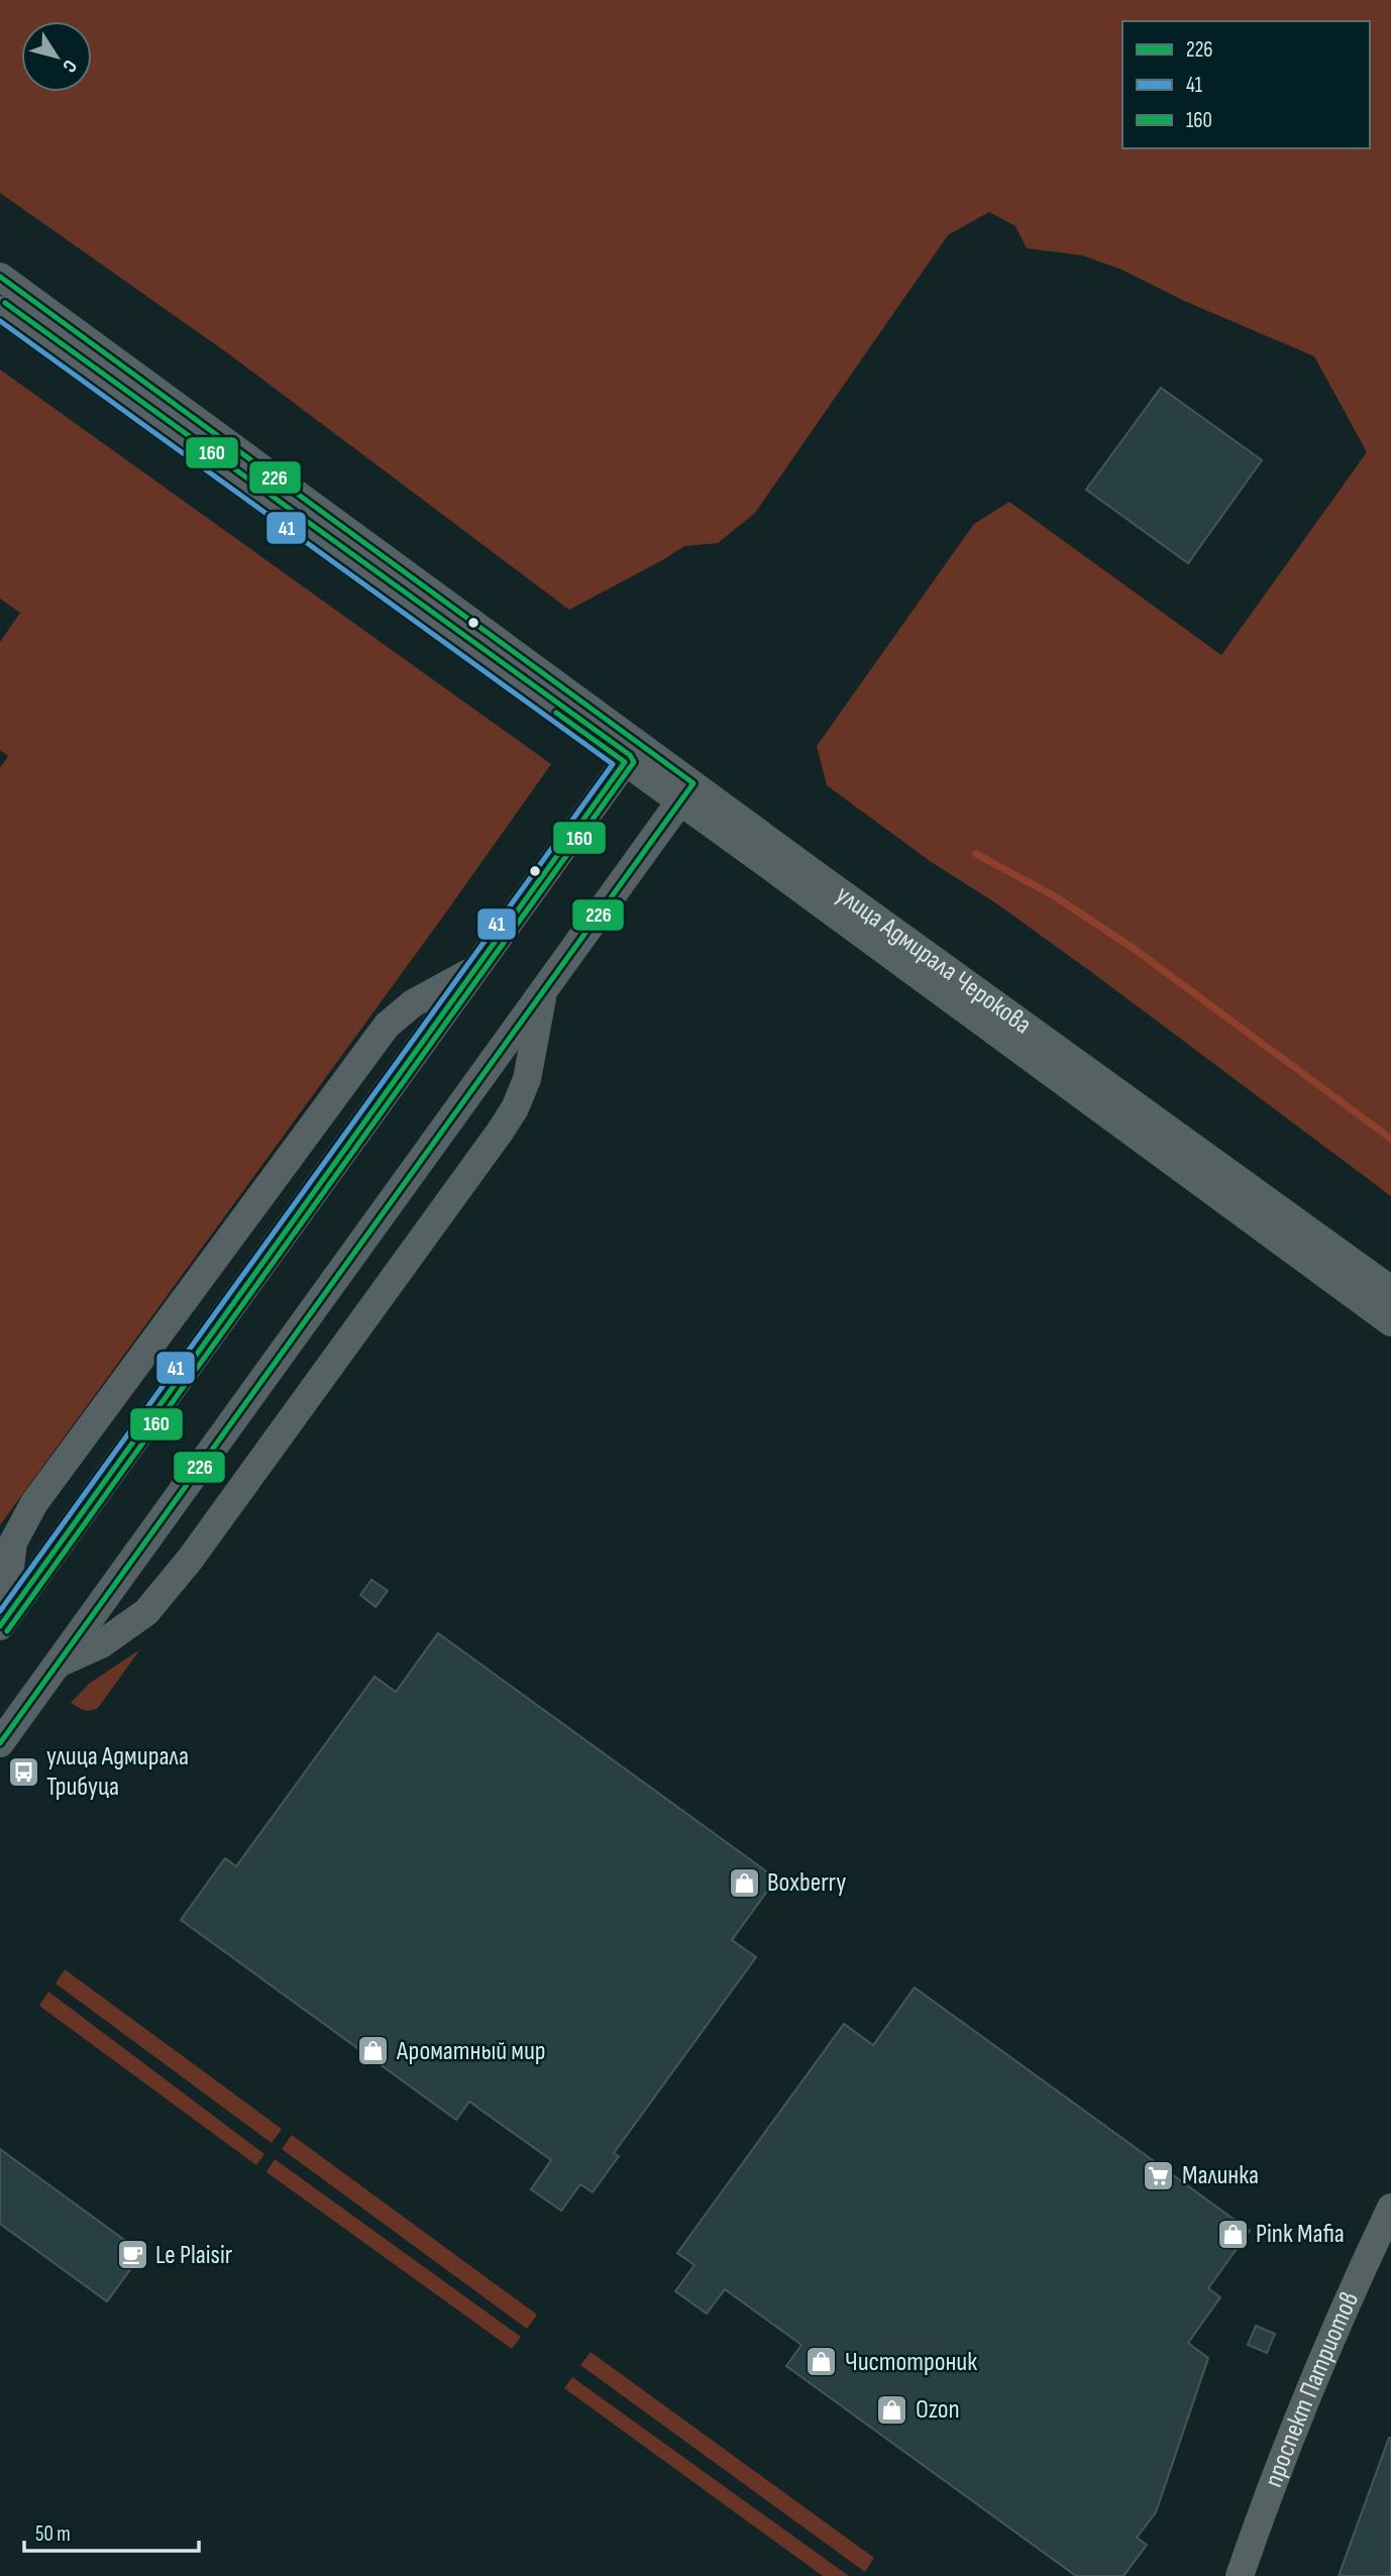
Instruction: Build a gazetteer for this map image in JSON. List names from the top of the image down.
{
  "streets": {
    "street": ["улица Адмирала Черокова", "проспект Патриотов"]
  },
  "places": {
    "bus stop": ["улица Адмирала Трибуца"],
    "shop": [
      "Boxberry",
      "Ароматный мир",
      "Pink Mafia",
      "Чистотроник",
      "Ozon"
    ],
    "supermarket": ["Малинка"],
    "cafe": ["Le Plaisir"]
  },
  "lines": ["transit line 226", "transit line 160", "transit line 41"],
  "legend": ["226", "41", "160"],
  "scale_bar": "50 m",
  "north": "bottom right"
}
